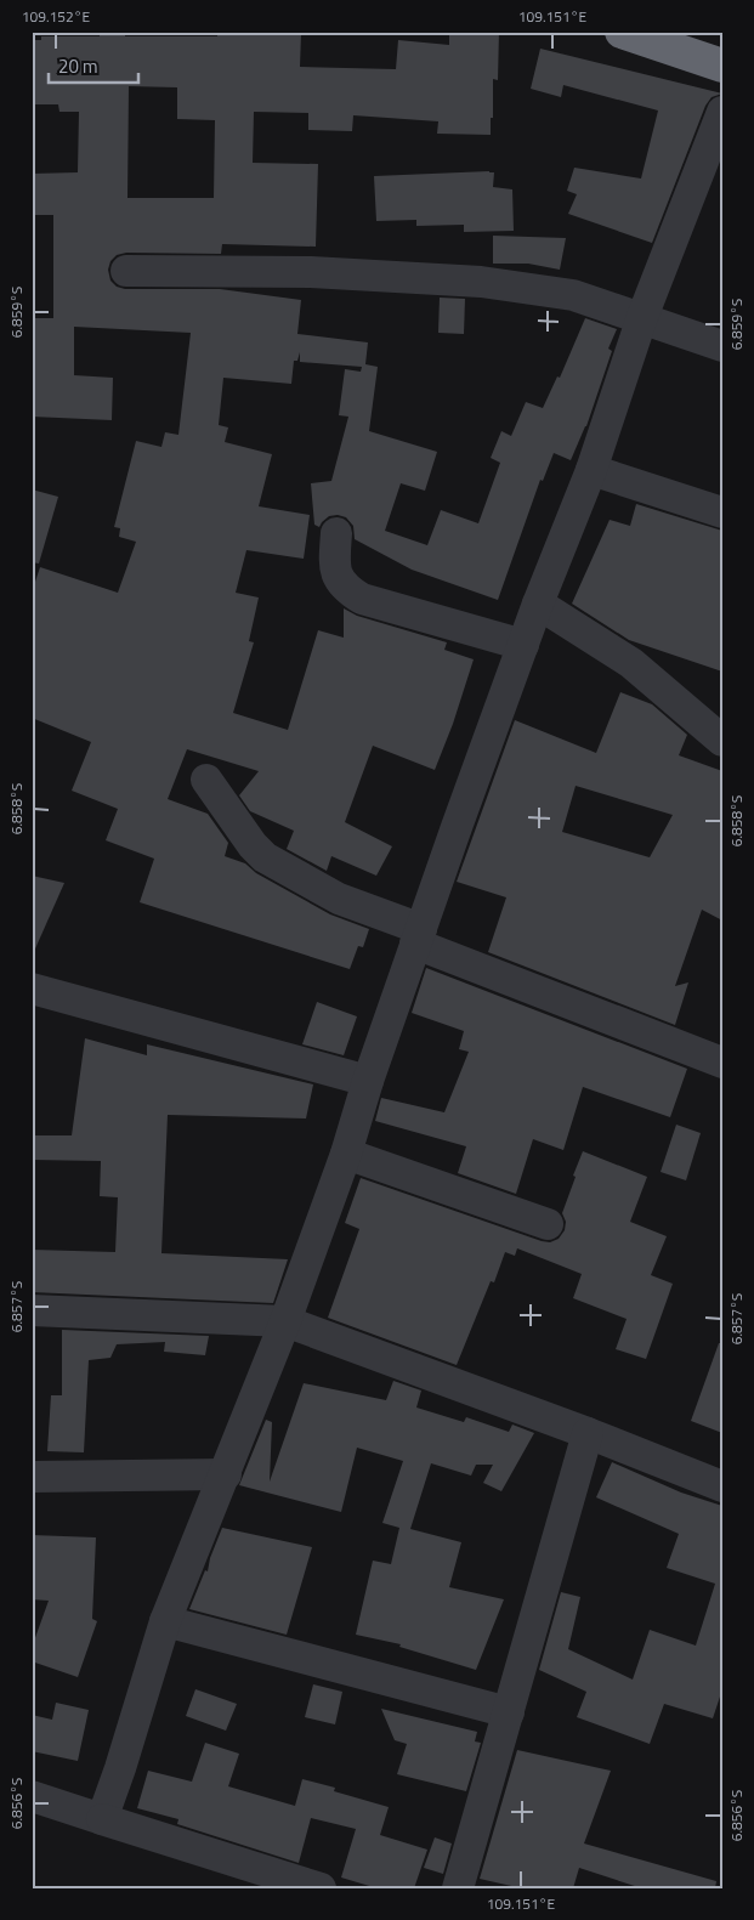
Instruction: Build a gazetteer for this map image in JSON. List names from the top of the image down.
{
  "scale_bar": "20 m",
  "coordinates": [
    "109.152°E",
    "109.151°E",
    "6.859°S",
    "6.858°S",
    "6.857°S",
    "6.856°S"
  ]
}
